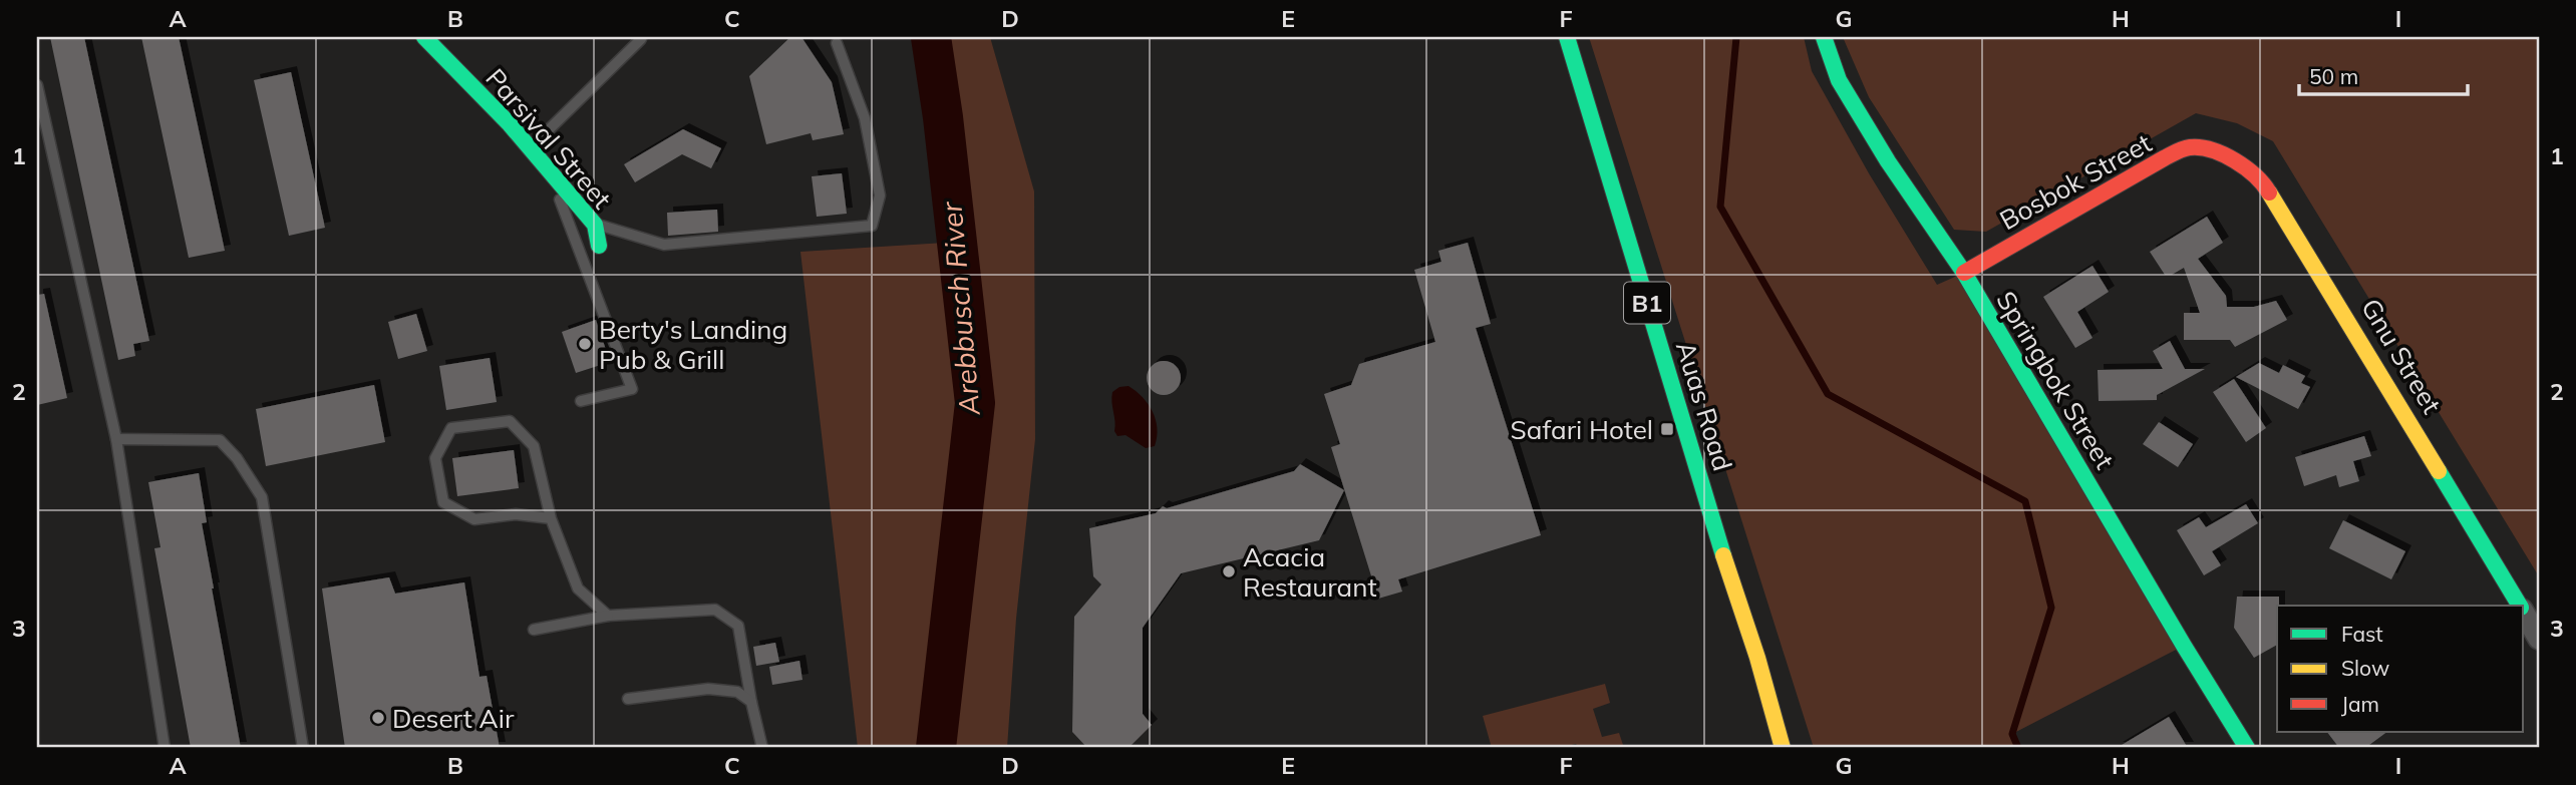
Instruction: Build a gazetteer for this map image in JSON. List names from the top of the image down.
{
  "streets": {
    "street": [
      "Parsival Street",
      "Bosbok Street",
      "B1",
      "Gnu Street",
      "Springbok Street",
      "Auas Road"
    ]
  },
  "crossings": [
    ["Bosbok Street", "Gnu Street"],
    ["Bosbok Street", "Springbok Street"]
  ],
  "water": ["Arebbusch River"],
  "places": {
    "other": ["Berty's Landing Pub & Grill", "Acacia Restaurant", "Desert Air"],
    "transit": ["Safari Hotel"]
  },
  "legend": ["Fast", "Slow", "Jam"],
  "scale_bar": "50 m",
  "grid": {
    "columns": [
      "A",
      "B",
      "C",
      "D",
      "E",
      "F",
      "G",
      "H",
      "I"
    ],
    "rows": ["1", "2", "3"]
  }
}
